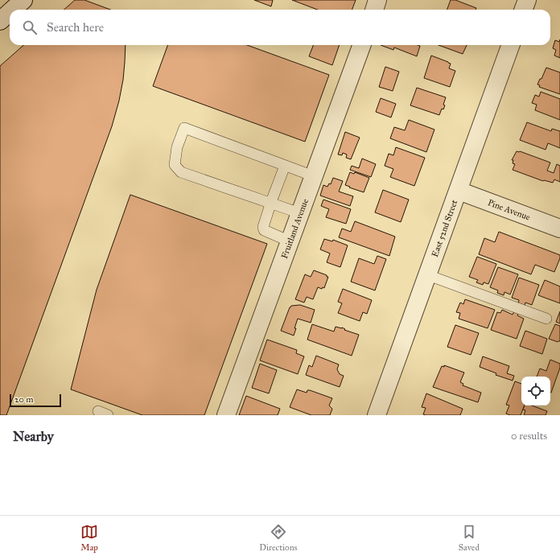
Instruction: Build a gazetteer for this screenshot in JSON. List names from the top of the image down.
{
  "streets": {
    "street": ["Pine Avenue", "Fruitland Avenue", "East 52nd Street"]
  },
  "crossings": [
    ["Pine Avenue", "East 52nd Street"]
  ],
  "scale_bar": "20 m",
  "page": {
    "search": "Search here",
    "scale": "20 m",
    "heading": ["Nearby", "0 results"],
    "nav": ["Map", "Directions", "Saved"]
  }
}
